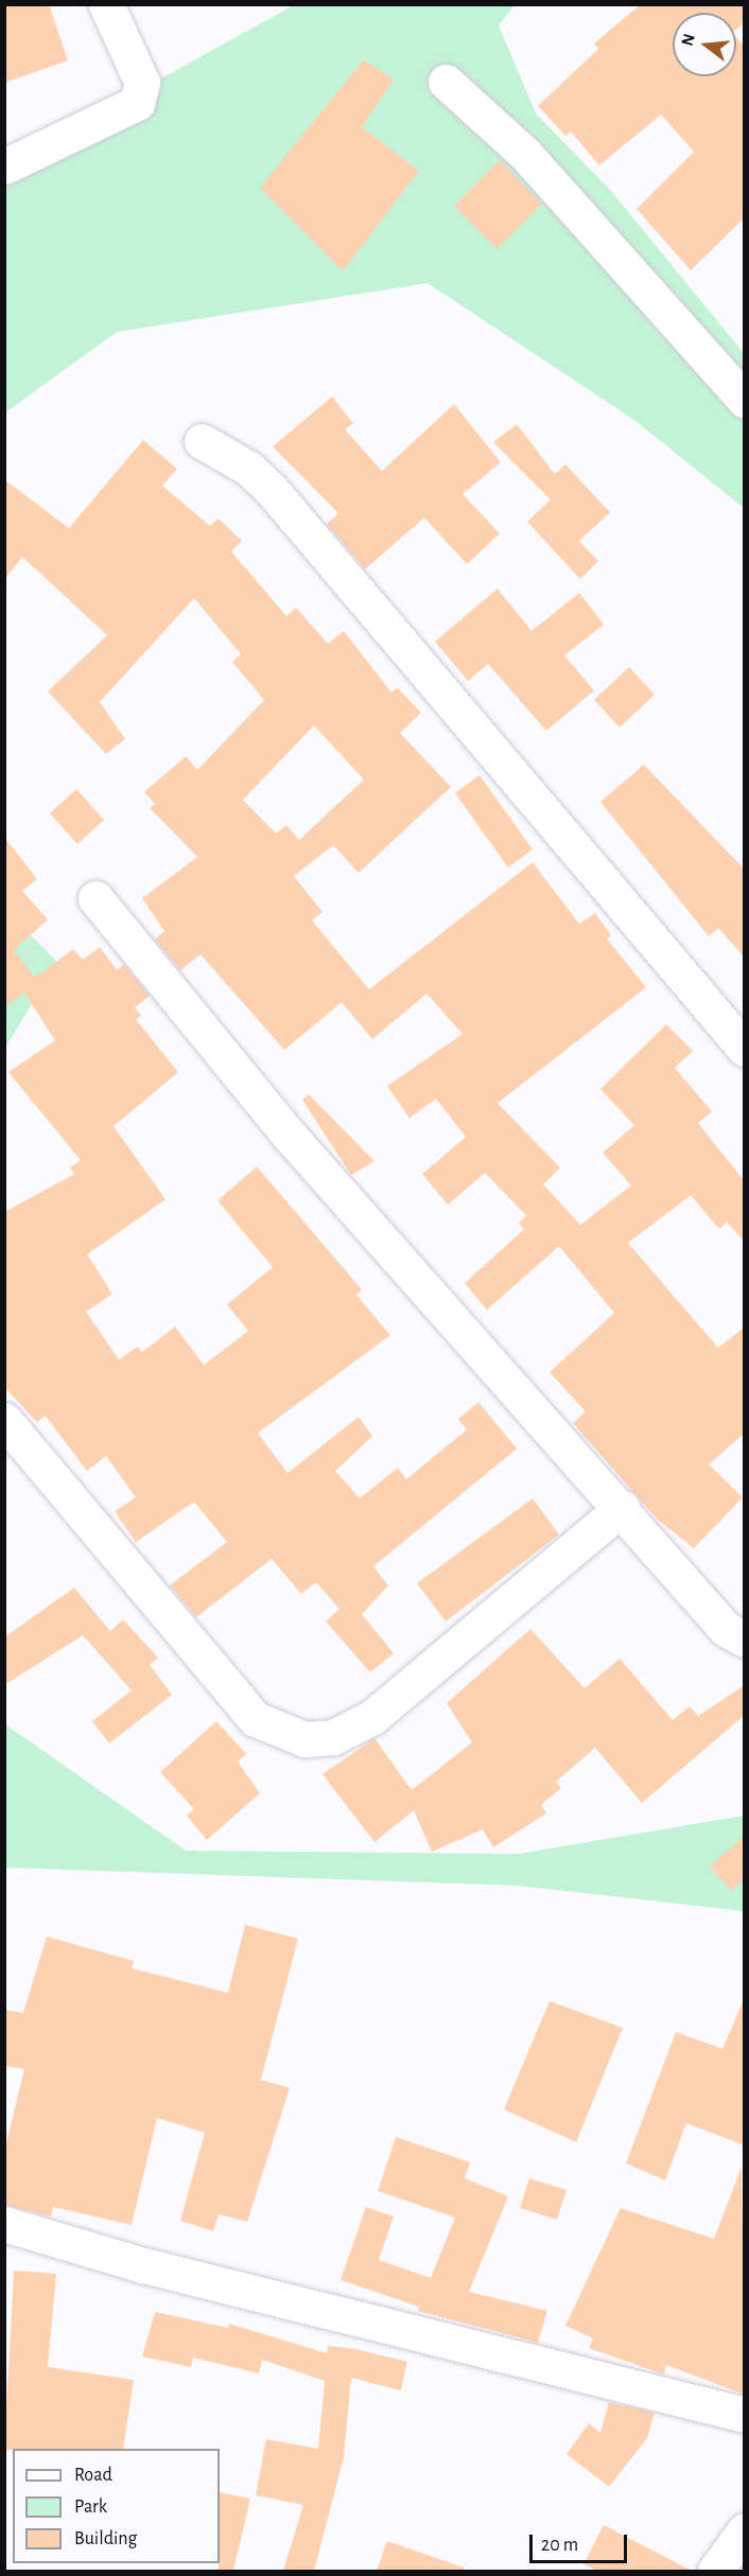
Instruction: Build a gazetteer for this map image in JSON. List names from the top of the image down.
{
  "legend": ["Road", "Park", "Building"],
  "scale_bar": "20 m",
  "north": "left"
}
